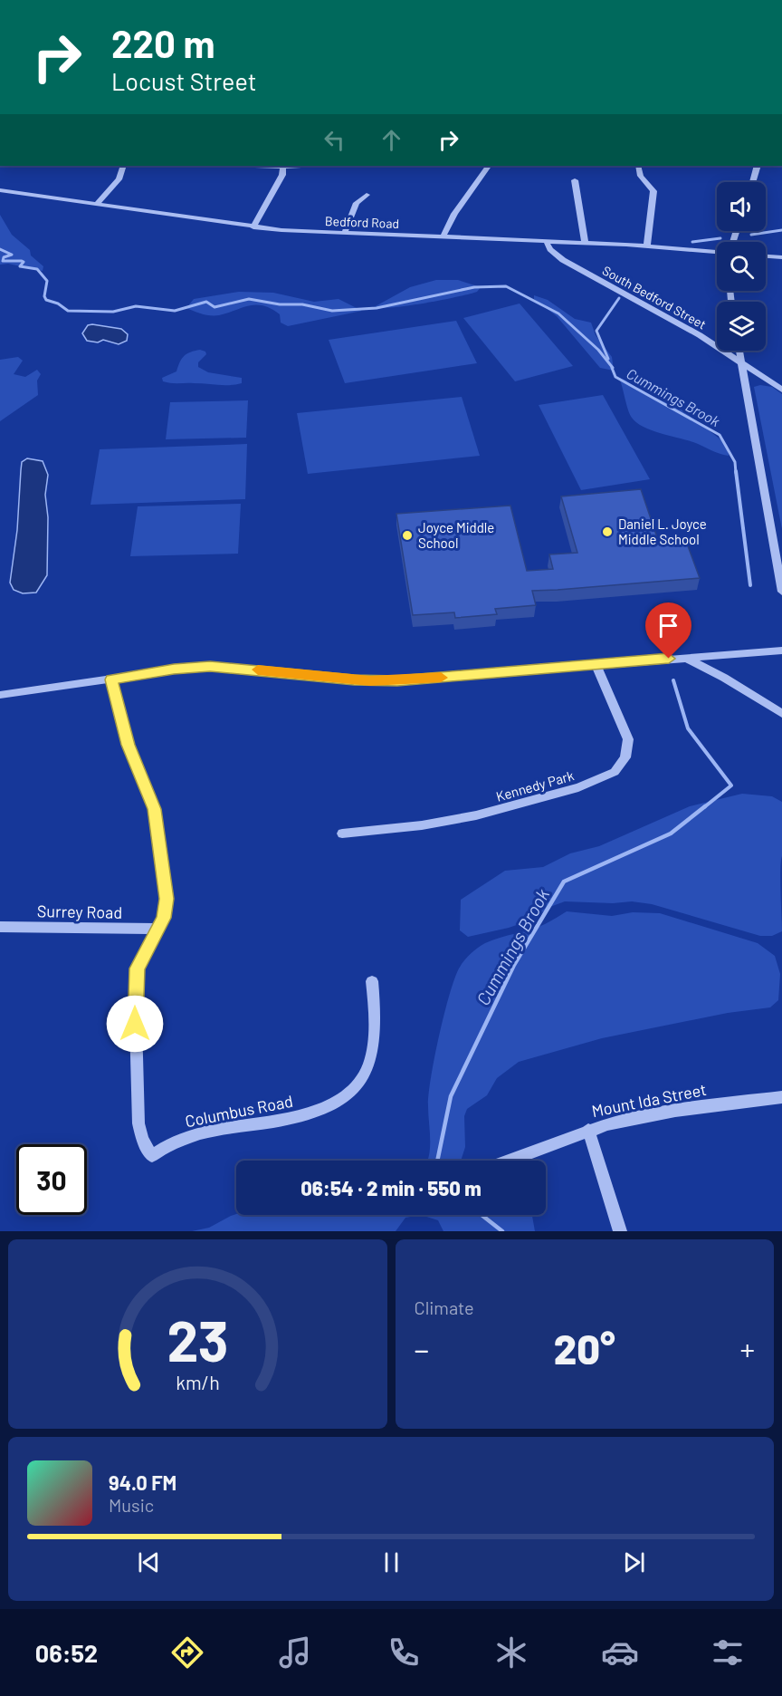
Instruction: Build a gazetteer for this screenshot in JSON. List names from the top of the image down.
{
  "streets": {
    "street": [
      "Bedford Road",
      "South Bedford Street",
      "Kennedy Park",
      "Surrey Road",
      "Mount Ida Street",
      "Columbus Road"
    ]
  },
  "crossings": [
    ["Bedford Road", "South Bedford Street"],
    ["Surrey Road", "Columbus Road"]
  ],
  "water": ["Cummings Brook"],
  "places": ["Daniel L. Joyce Middle School", "Joyce Middle School"],
  "page": {
    "turn": ["220 m", "Locust Street"],
    "limit": "30",
    "trip": "06:54 · 2 min · 550 m",
    "tile": "Climate",
    "heat": ["−", "20°", "+"],
    "song": ["94.0 FM", "Music"],
    "tabs": "06:52",
    "gauge": ["23", "km/h"]
  }
}
